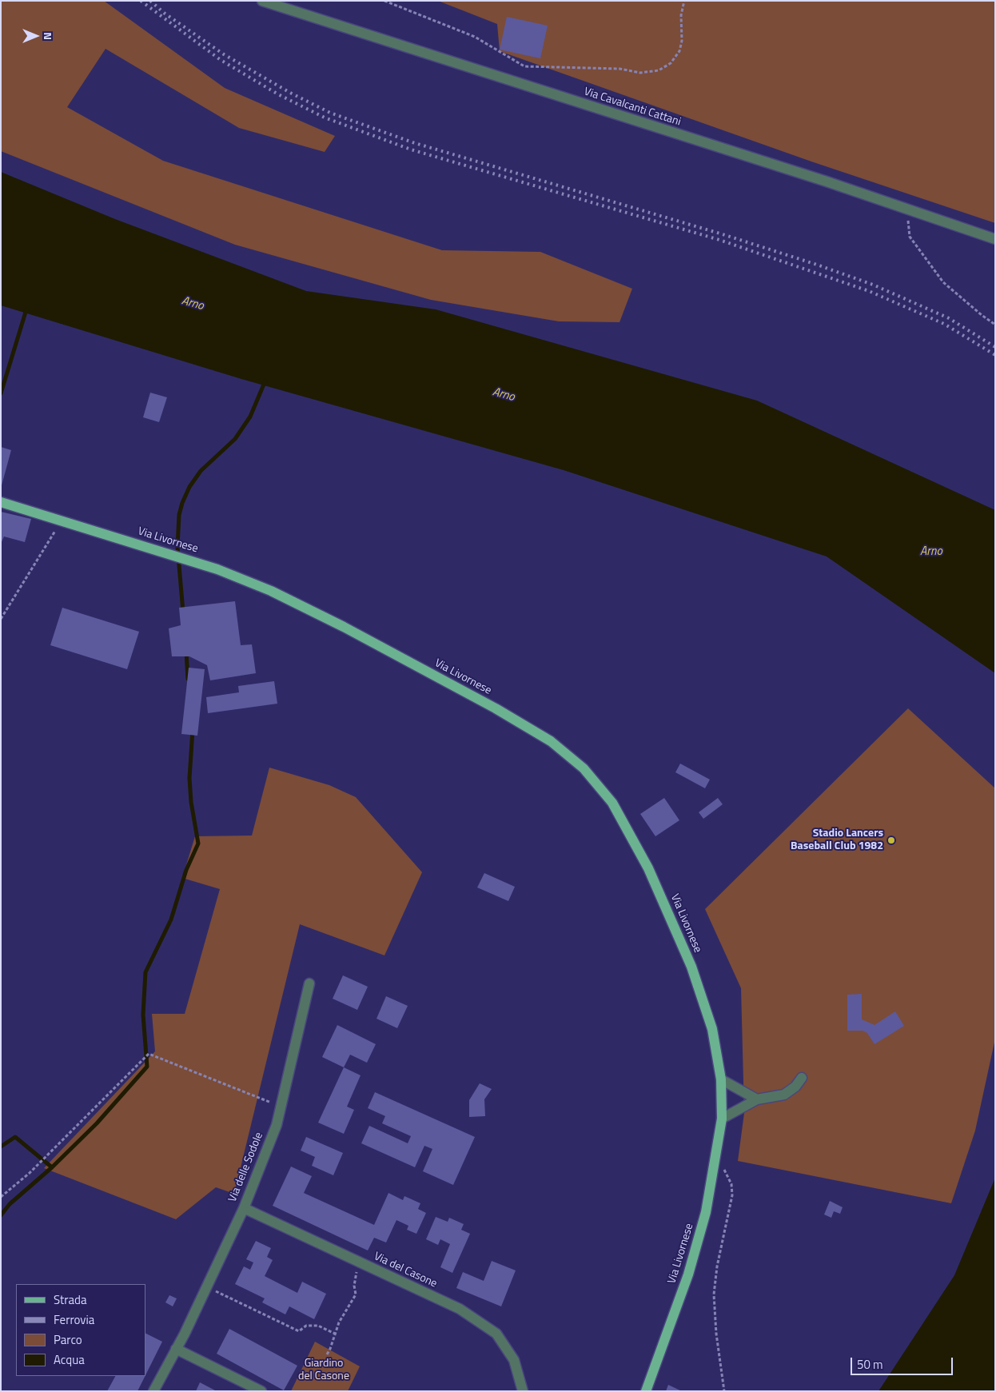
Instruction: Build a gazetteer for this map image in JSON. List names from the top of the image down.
{
  "streets": {
    "main road": ["Via Livornese"],
    "street": ["Via Cavalcanti Cattani", "Via delle Sodole", "Via del Casone"]
  },
  "crossings": [
    ["Via delle Sodole", "Via del Casone"]
  ],
  "water": ["Arno"],
  "parks": ["Giardino del Casone"],
  "places": ["Stadio Lancers Baseball Club 1982"],
  "legend": [
    "Strada",
    "Ferrovia",
    "Parco",
    "Acqua"
  ],
  "scale_bar": "50 m",
  "north": "right"
}
